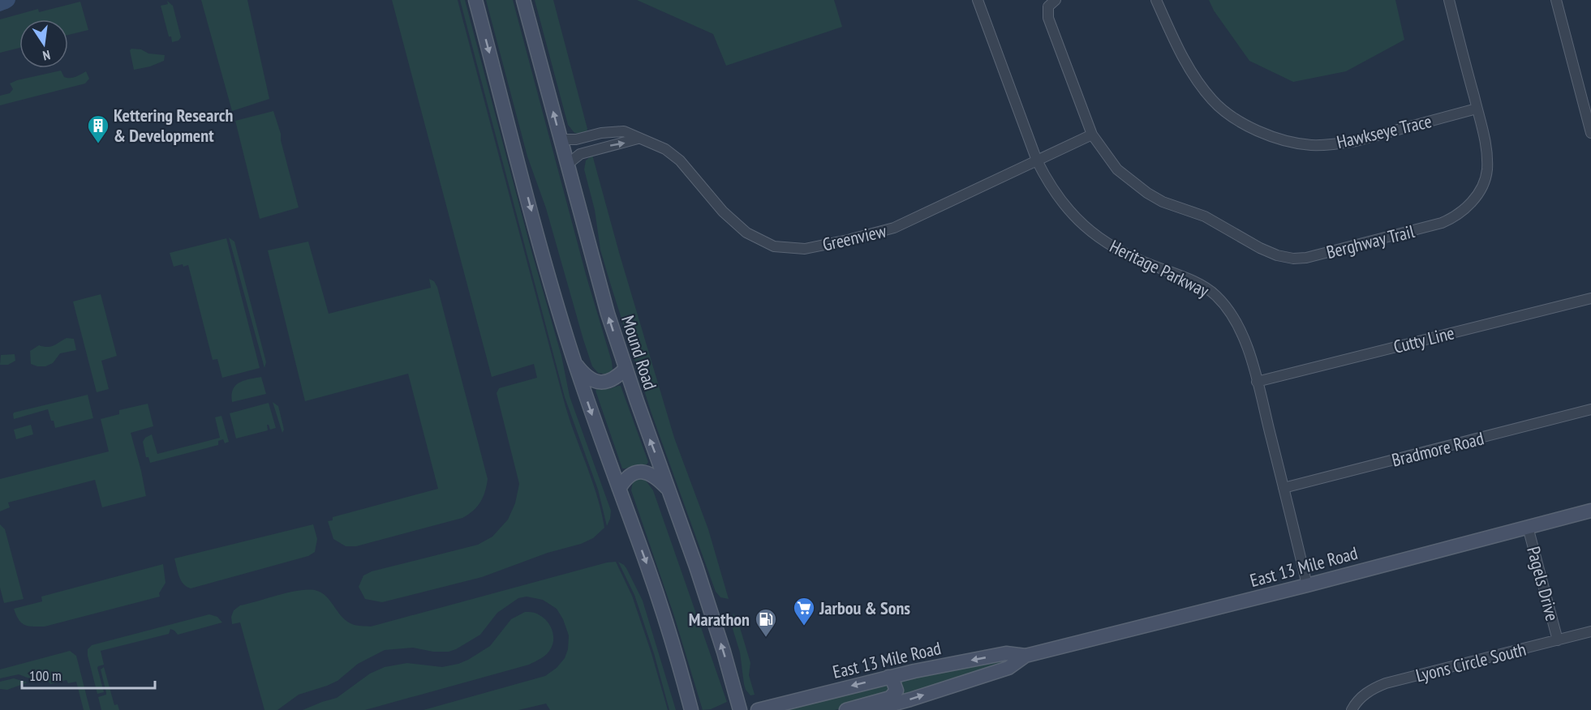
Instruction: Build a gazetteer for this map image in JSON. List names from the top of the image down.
{
  "streets": {
    "main road": ["Mound Road", "East 13 Mile Road"],
    "street": [
      "Hawkseye Trace",
      "Greenview",
      "Berghway Trail",
      "Heritage Parkway",
      "Cutty Line",
      "Bradmore Road",
      "Pagels Drive",
      "Lyons Circle South"
    ]
  },
  "crossings": [
    ["Hawkseye Trace", "Berghway Trail"],
    ["Greenview", "Berghway Trail"],
    ["Greenview", "Heritage Parkway"],
    ["Greenview", "Mound Road"],
    ["Heritage Parkway", "Cutty Line"],
    ["Heritage Parkway", "Bradmore Road"],
    ["Heritage Parkway", "East 13 Mile Road"],
    ["East 13 Mile Road", "Pagels Drive"],
    ["Pagels Drive", "Lyons Circle South"]
  ],
  "places": {
    "building": ["Kettering Research & Development"],
    "supermarket": ["Jarbou & Sons"],
    "fuel station": ["Marathon"]
  },
  "scale_bar": "100 m",
  "north": "bottom"
}
